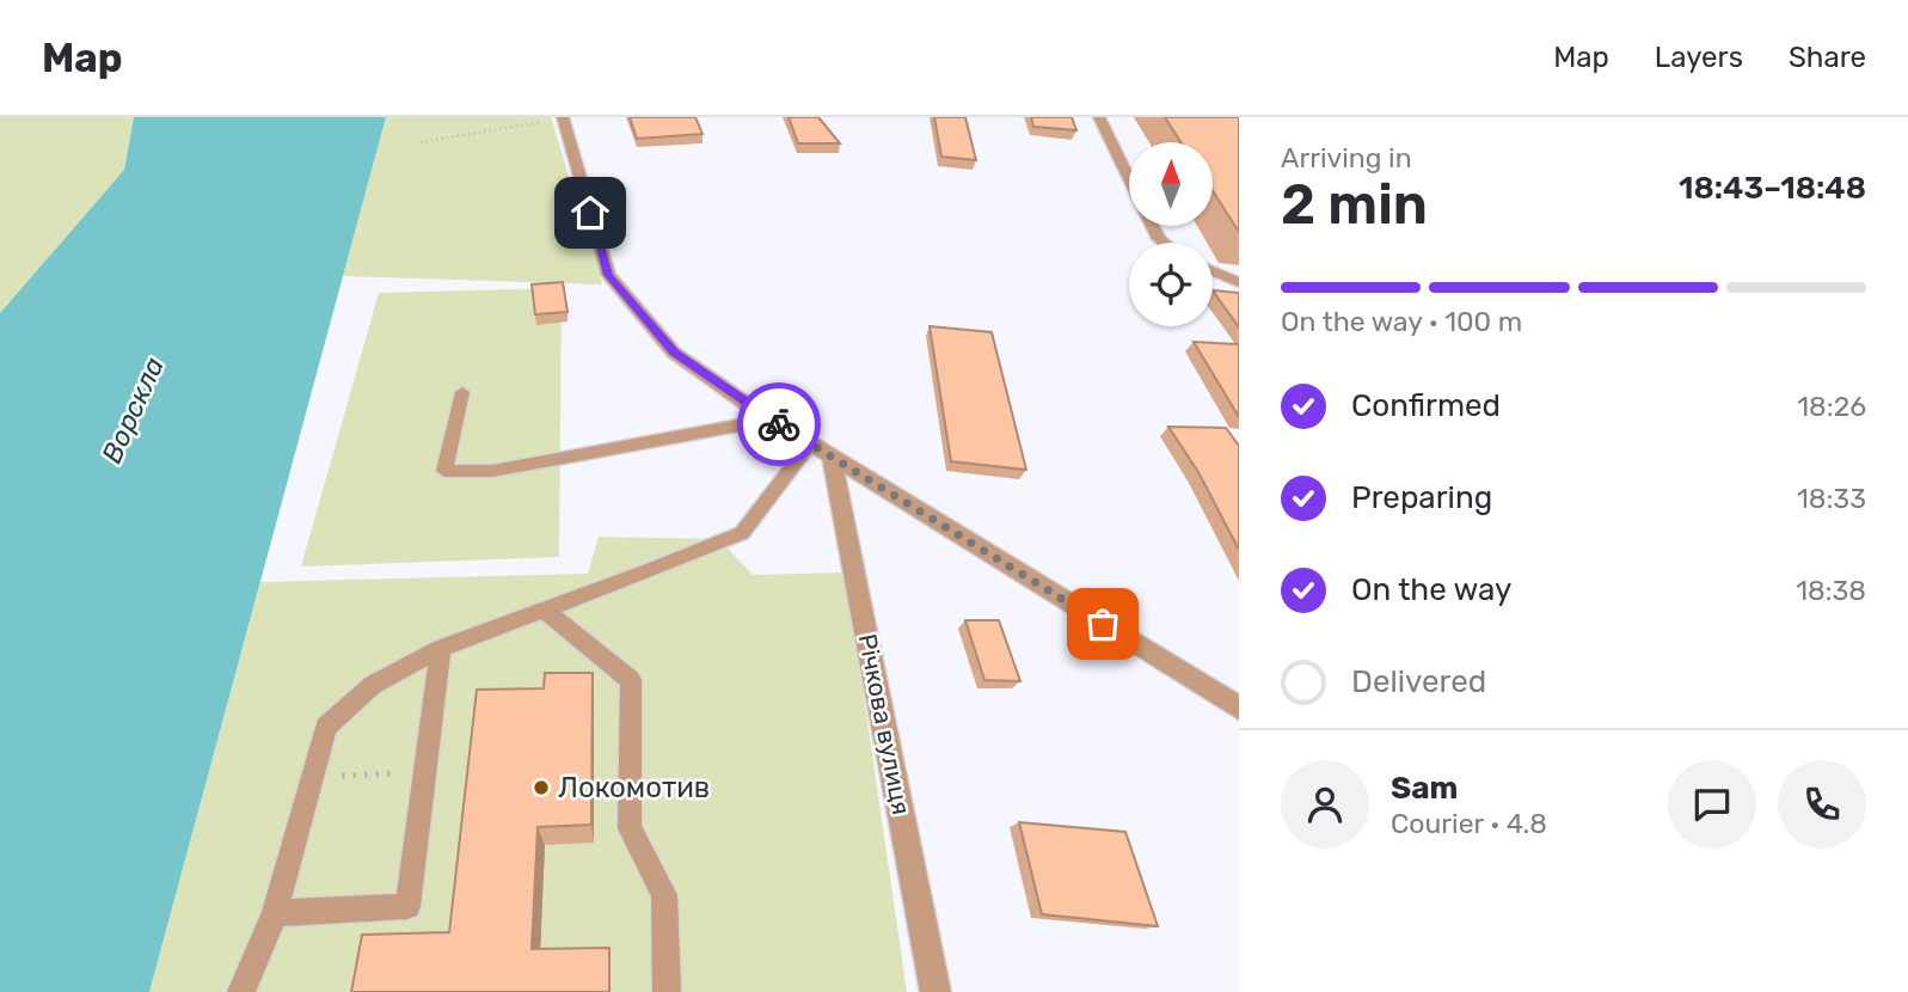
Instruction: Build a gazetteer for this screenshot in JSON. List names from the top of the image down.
{
  "streets": {
    "street": ["Річкова вулиця"]
  },
  "water": ["Ворскла"],
  "places": ["Локомотив"],
  "north": "top",
  "page": {
    "header": "Map",
    "nav": ["Map", "Layers", "Share"],
    "heading": ["2 min", "Arriving in", "18:43–18:48"],
    "panel": ["Sam", "Courier · 4.8"],
    "bar": "On the way · 100 m",
    "list": [
      ["Confirmed", "18:26"],
      ["Preparing", "18:33"],
      ["On the way", "18:38"],
      "Delivered"
    ]
  }
}
